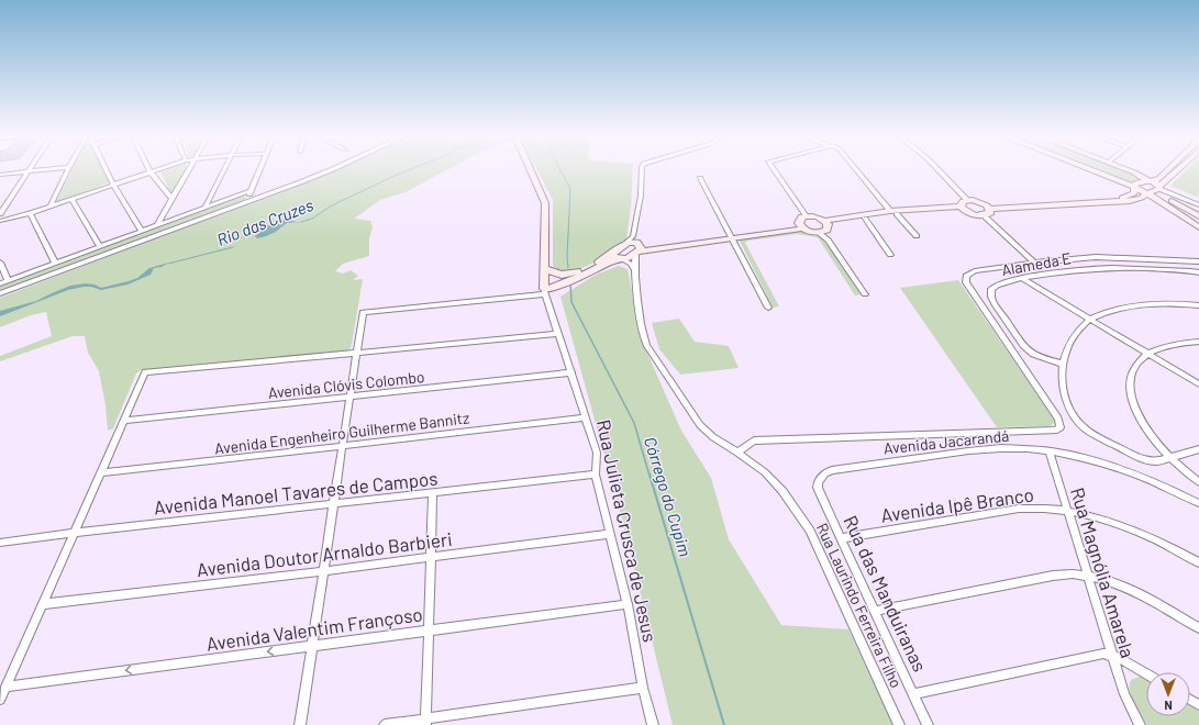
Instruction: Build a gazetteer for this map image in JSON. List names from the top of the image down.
{
  "streets": {
    "street": [
      "Alameda E",
      "Avenida Clóvis Colombo",
      "Avenida Engenheiro Guilherme Bannitz",
      "Avenida Jacarandá",
      "Avenida Manoel Tavares de Campos",
      "Avenida Ipê Branco",
      "Rua Julieta Crusca de Jesus",
      "Avenida Doutor Arnaldo Barbieri",
      "Rua Magnólia Amarela",
      "Rua das Manduiranas",
      "Rua Laurindo Ferreira Filho",
      "Avenida Valentim Françoso"
    ]
  },
  "crossings": [
    ["Avenida Clóvis Colombo", "Rua Julieta Crusca de Jesus"],
    ["Avenida Engenheiro Guilherme Bannitz", "Rua Julieta Crusca de Jesus"],
    ["Avenida Jacarandá", "Rua Magnólia Amarela"],
    ["Avenida Jacarandá", "Rua das Manduiranas"],
    ["Avenida Manoel Tavares de Campos", "Rua Julieta Crusca de Jesus"],
    ["Avenida Ipê Branco", "Rua Magnólia Amarela"],
    ["Avenida Ipê Branco", "Rua das Manduiranas"],
    ["Rua Julieta Crusca de Jesus", "Avenida Doutor Arnaldo Barbieri"],
    ["Rua Julieta Crusca de Jesus", "Avenida Valentim Françoso"]
  ],
  "one_way": ["Avenida Valentim Françoso"],
  "water": ["Rio das Cruzes", "Córrego do Cupim"],
  "north": "bottom"
}
